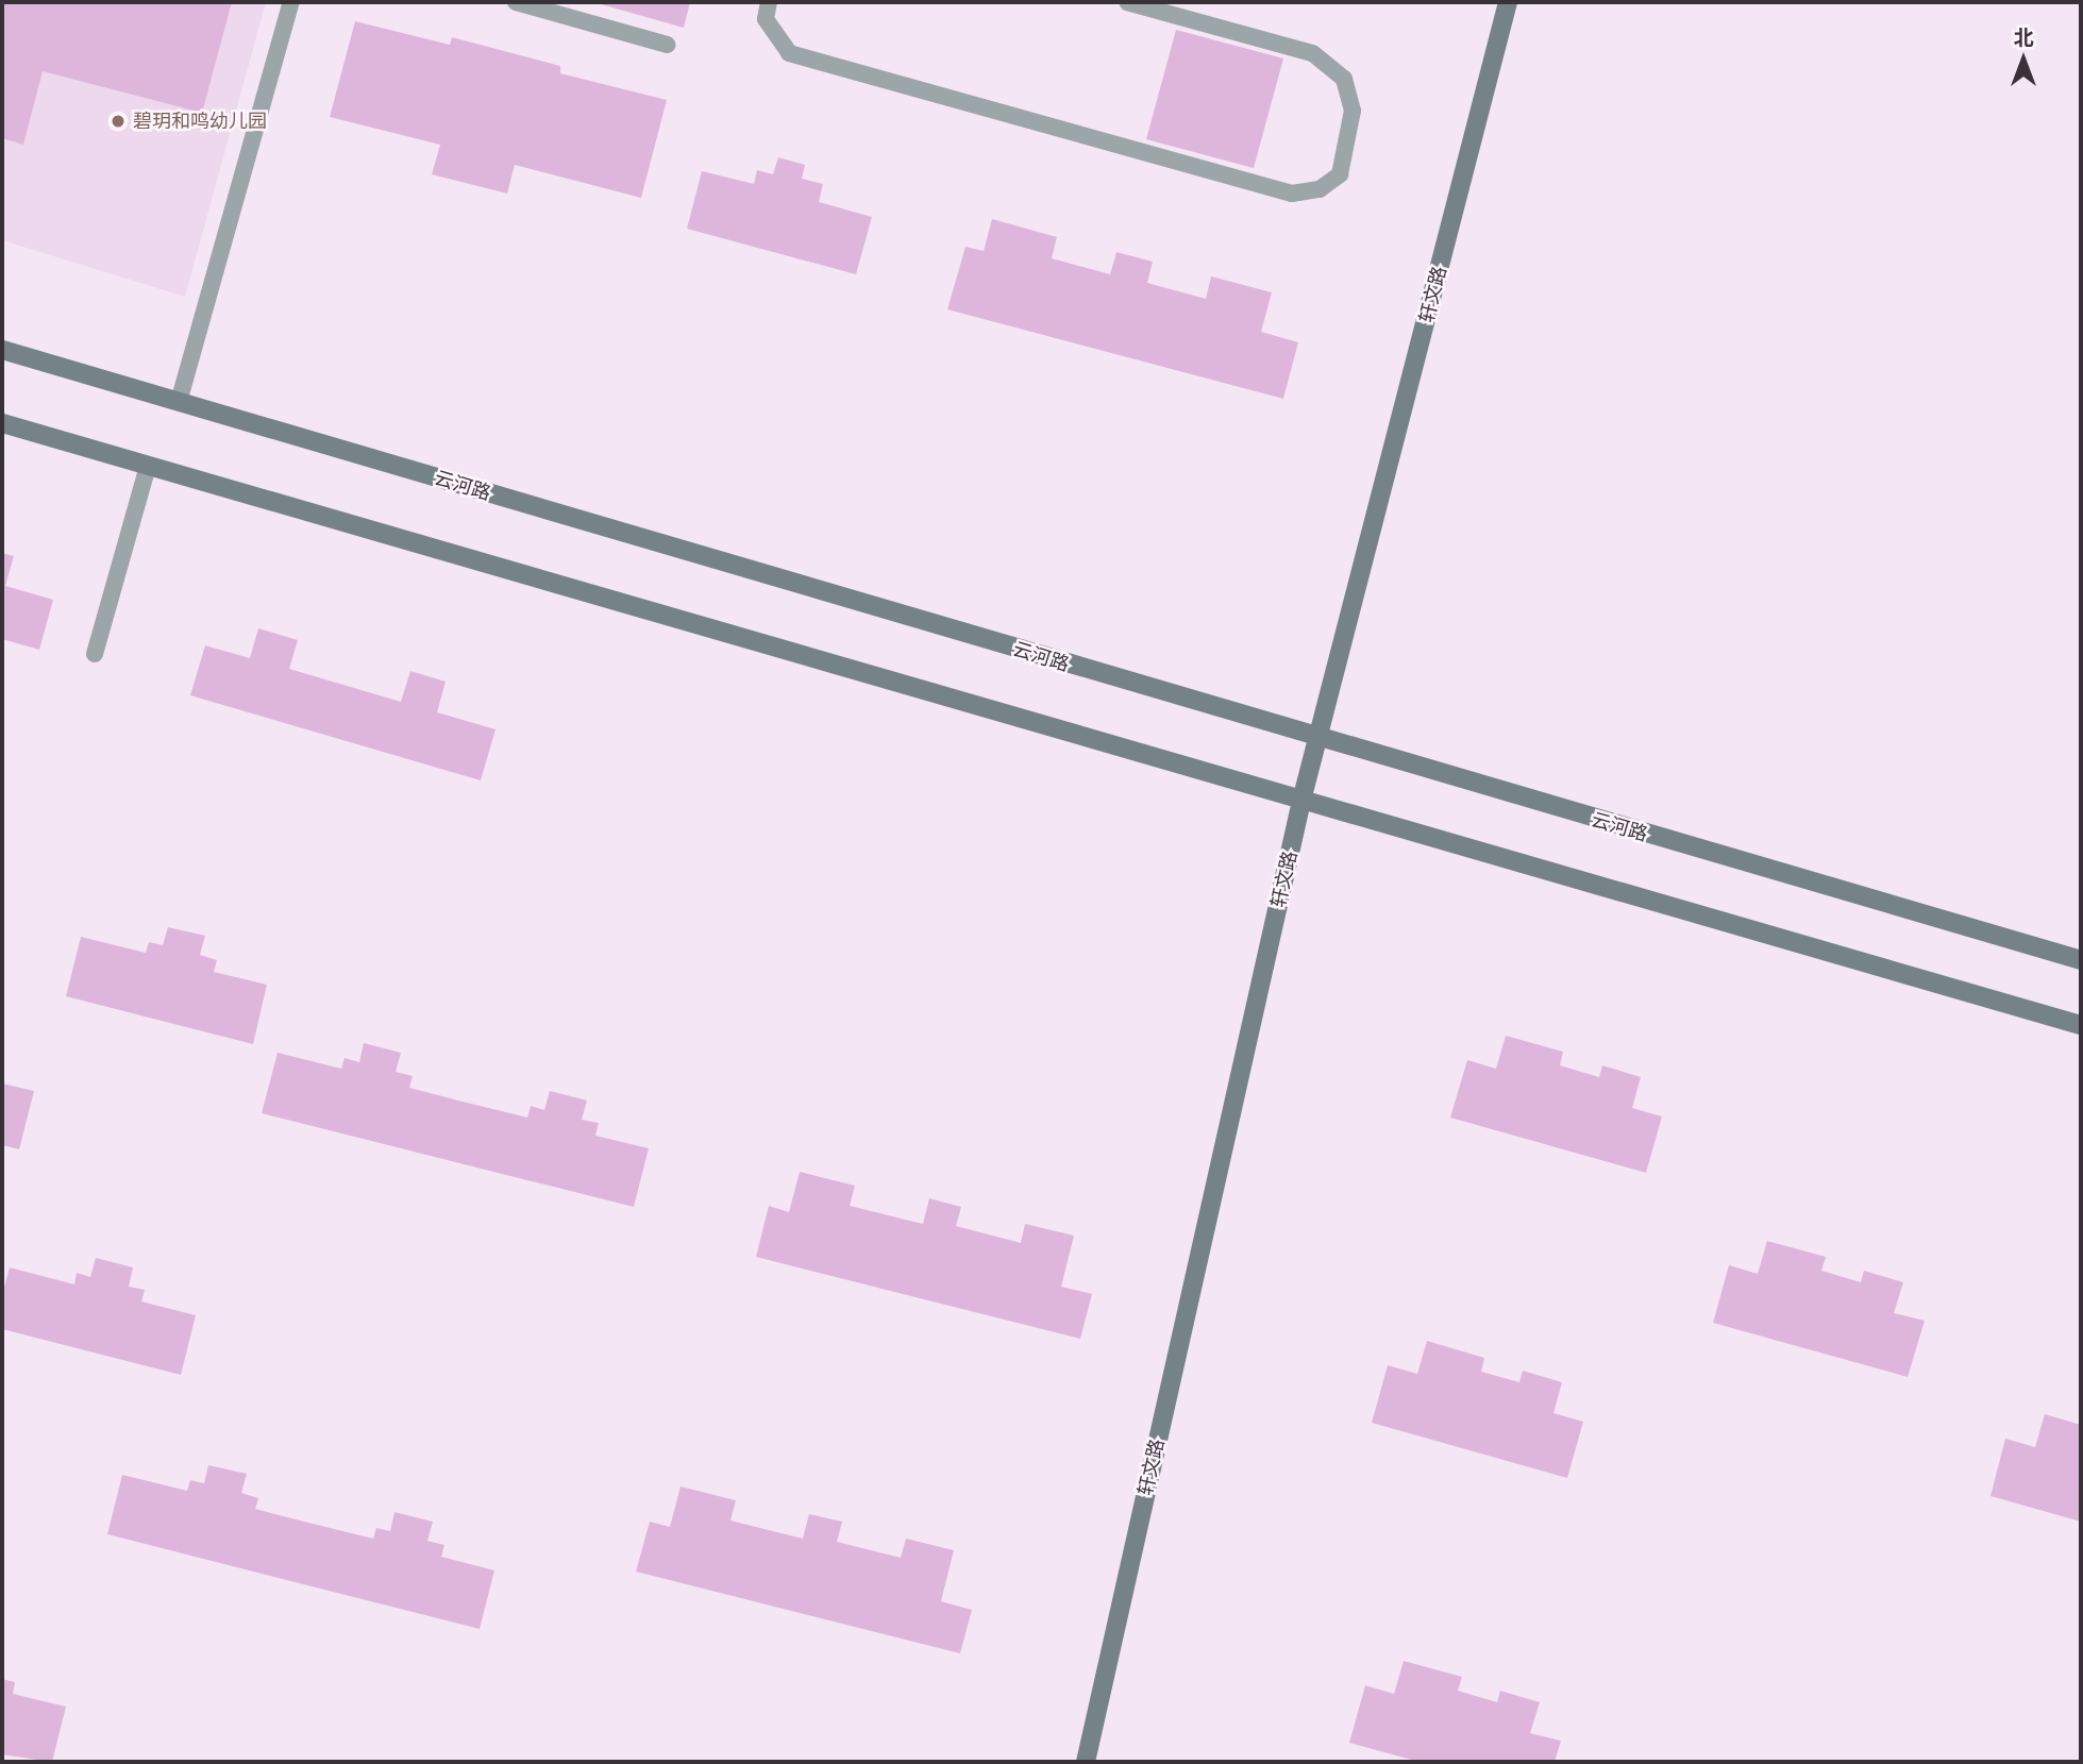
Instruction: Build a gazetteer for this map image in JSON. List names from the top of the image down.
{
  "streets": {
    "street": ["轩文路", "云河路"]
  },
  "crossings": [
    ["轩文路", "云河路"]
  ],
  "places": ["碧玥和鸣幼儿园"],
  "north": "top"
}
